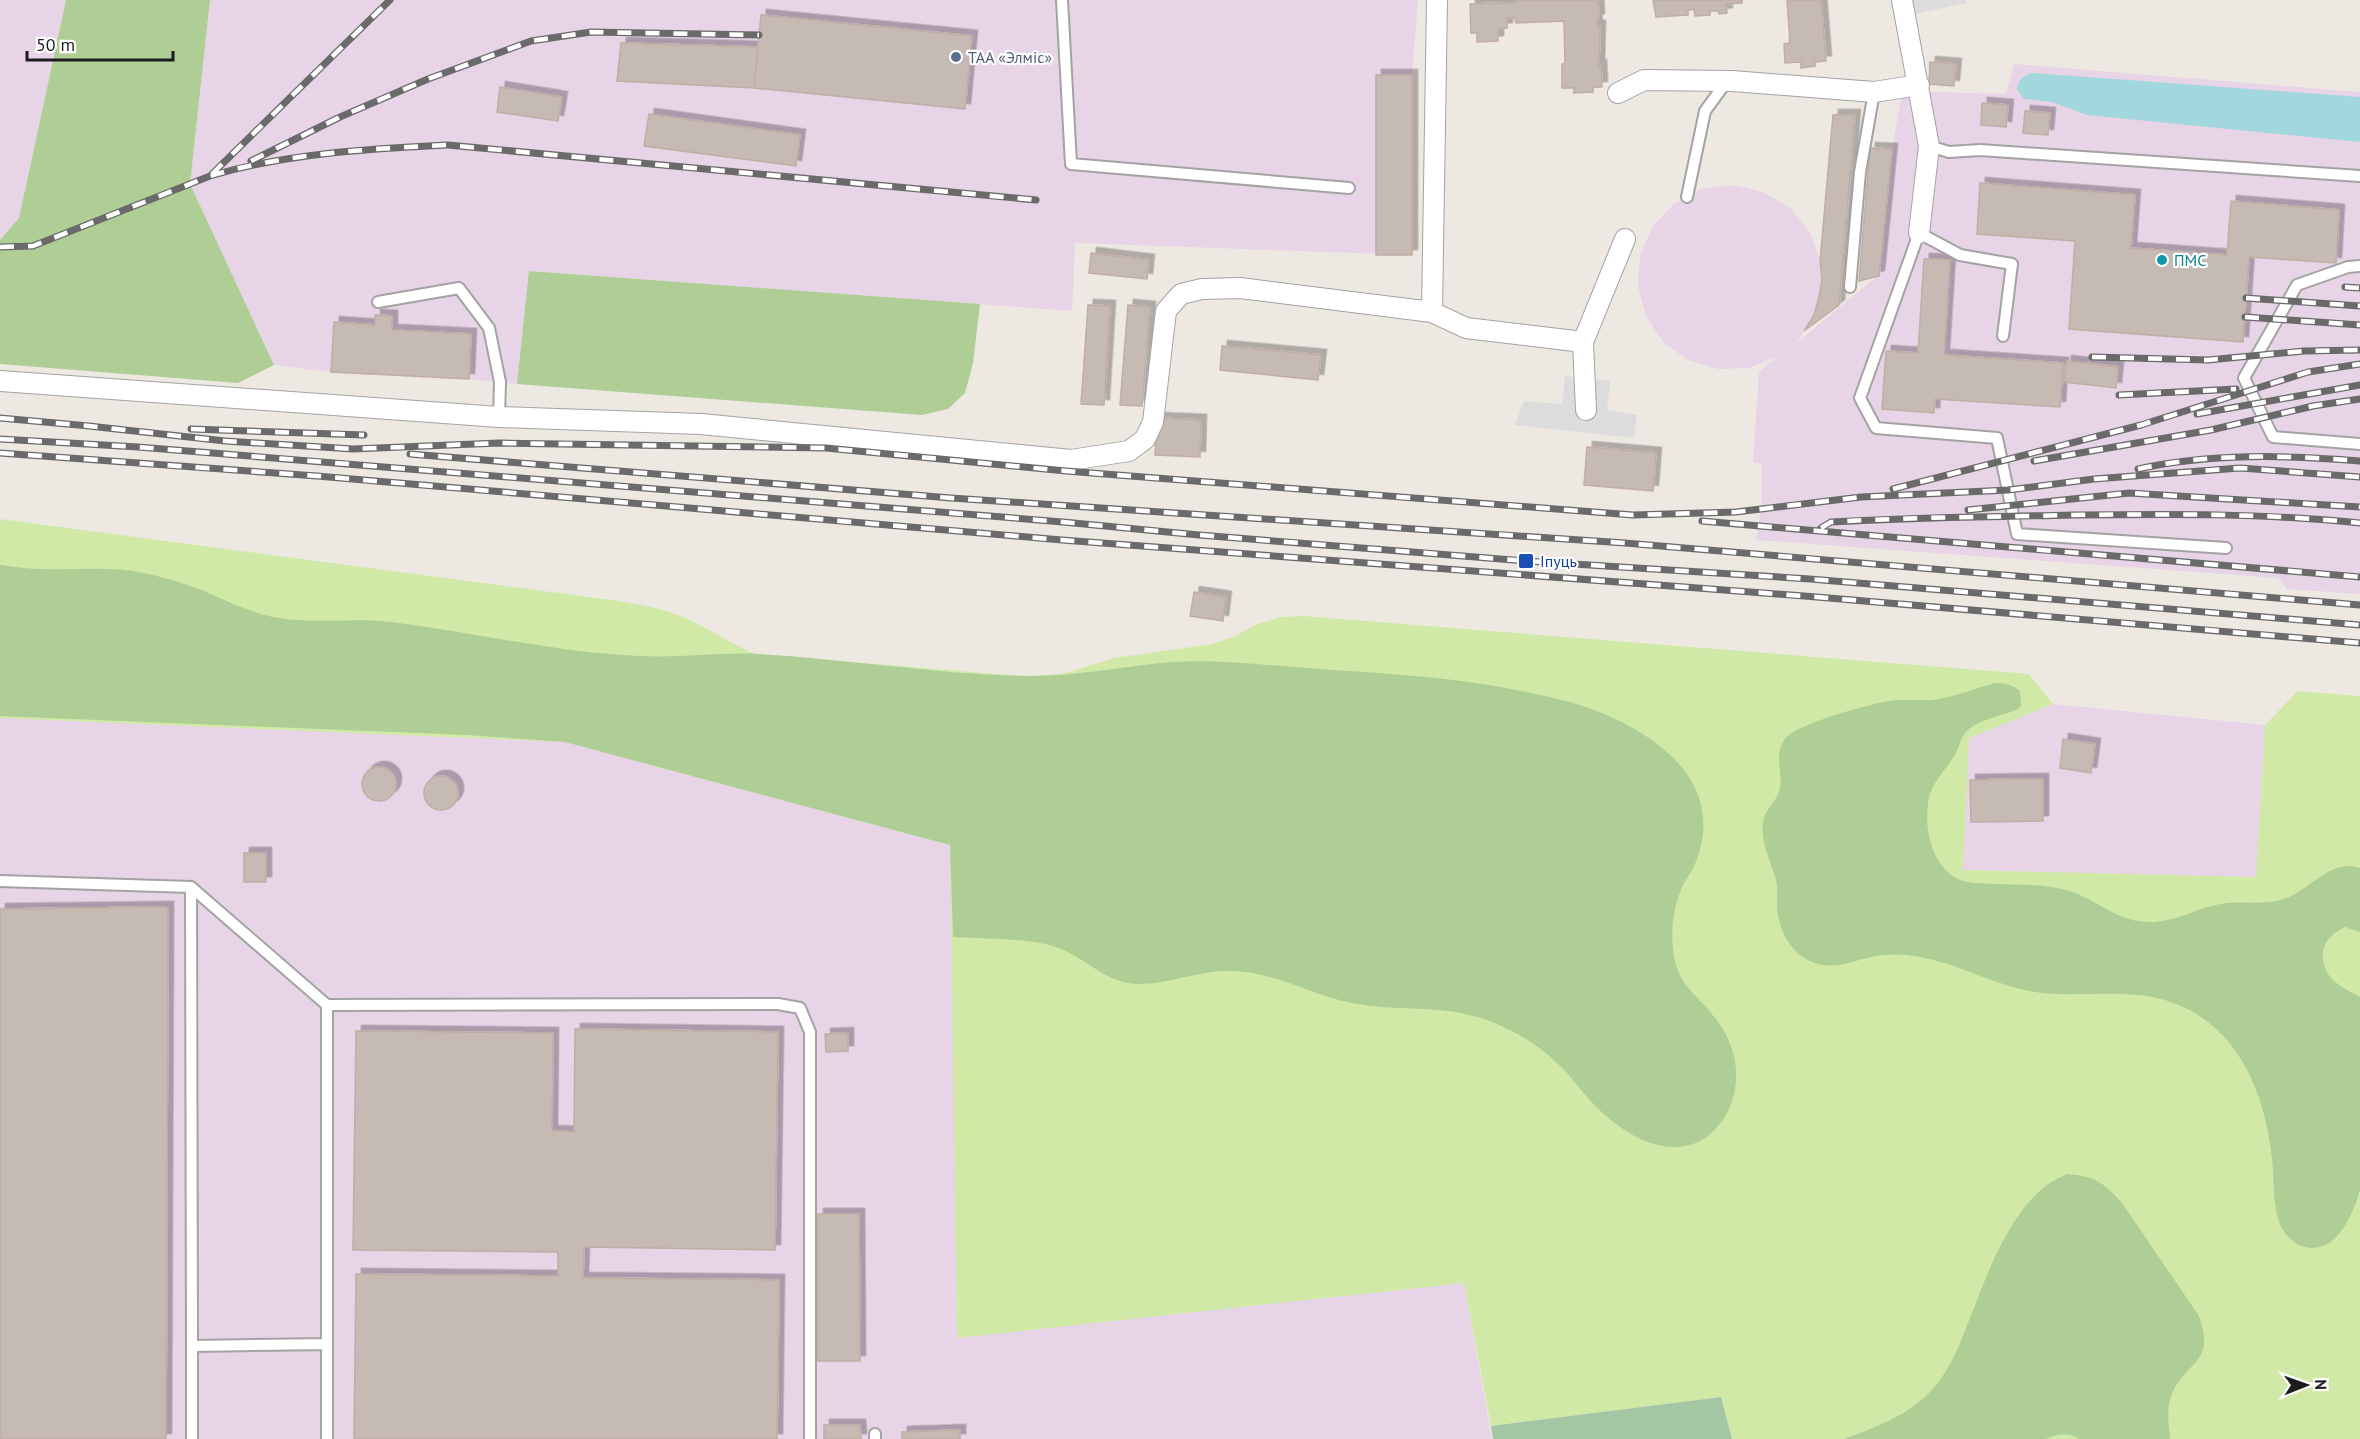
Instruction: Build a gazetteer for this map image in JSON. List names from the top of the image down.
{
  "places": {
    "other": ["ТАА «Элміс»", "ПМС"],
    "transit": ["Іпуць"]
  },
  "scale_bar": "50 m",
  "north": "right"
}
